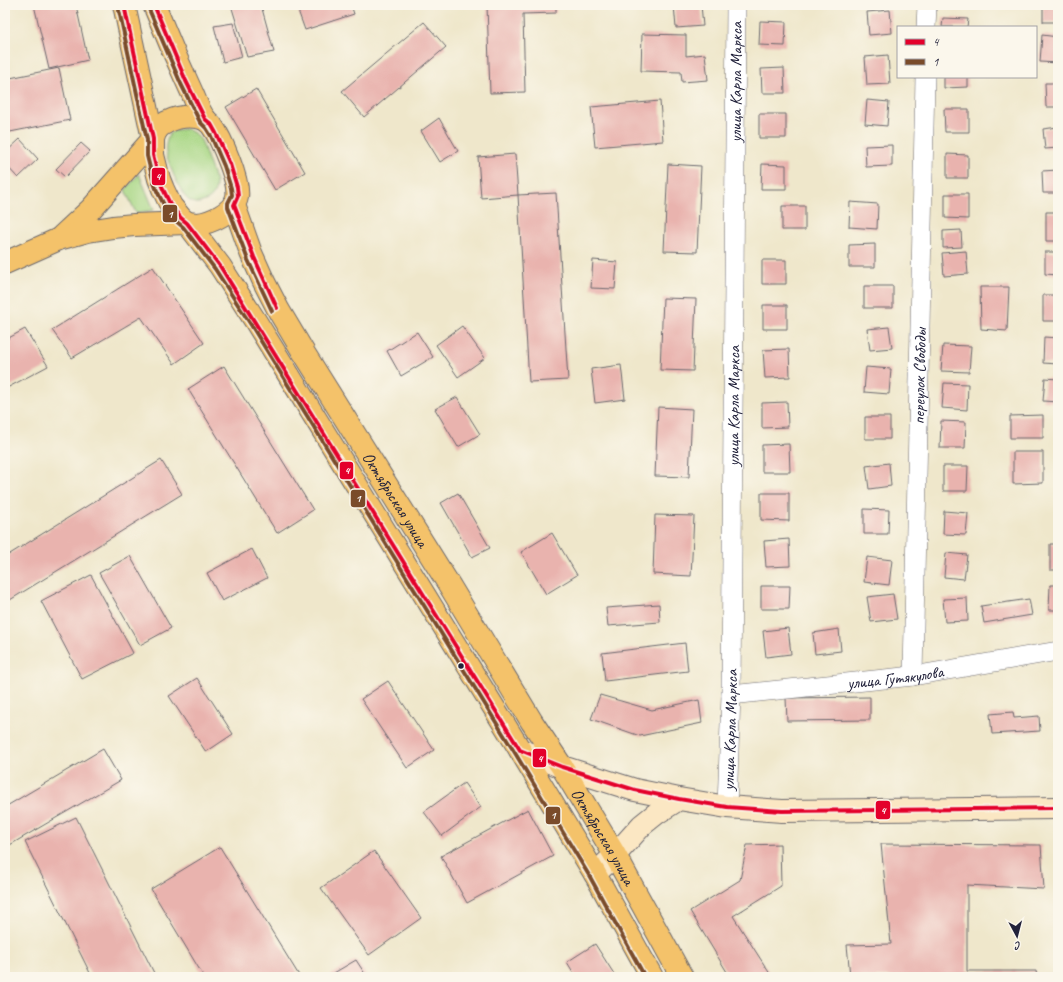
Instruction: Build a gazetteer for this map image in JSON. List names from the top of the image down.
{
  "streets": {
    "main road": ["Октябрьская улица"],
    "street": ["улица Карла Маркса", "переулок Свободы", "улица Гутякулова"]
  },
  "crossings": [
    ["улица Карла Маркса", "улица Гутякулова"],
    ["переулок Свободы", "улица Гутякулова"]
  ],
  "lines": ["transit line 4", "transit line 1"],
  "legend": ["4", "1"],
  "north": "bottom"
}
